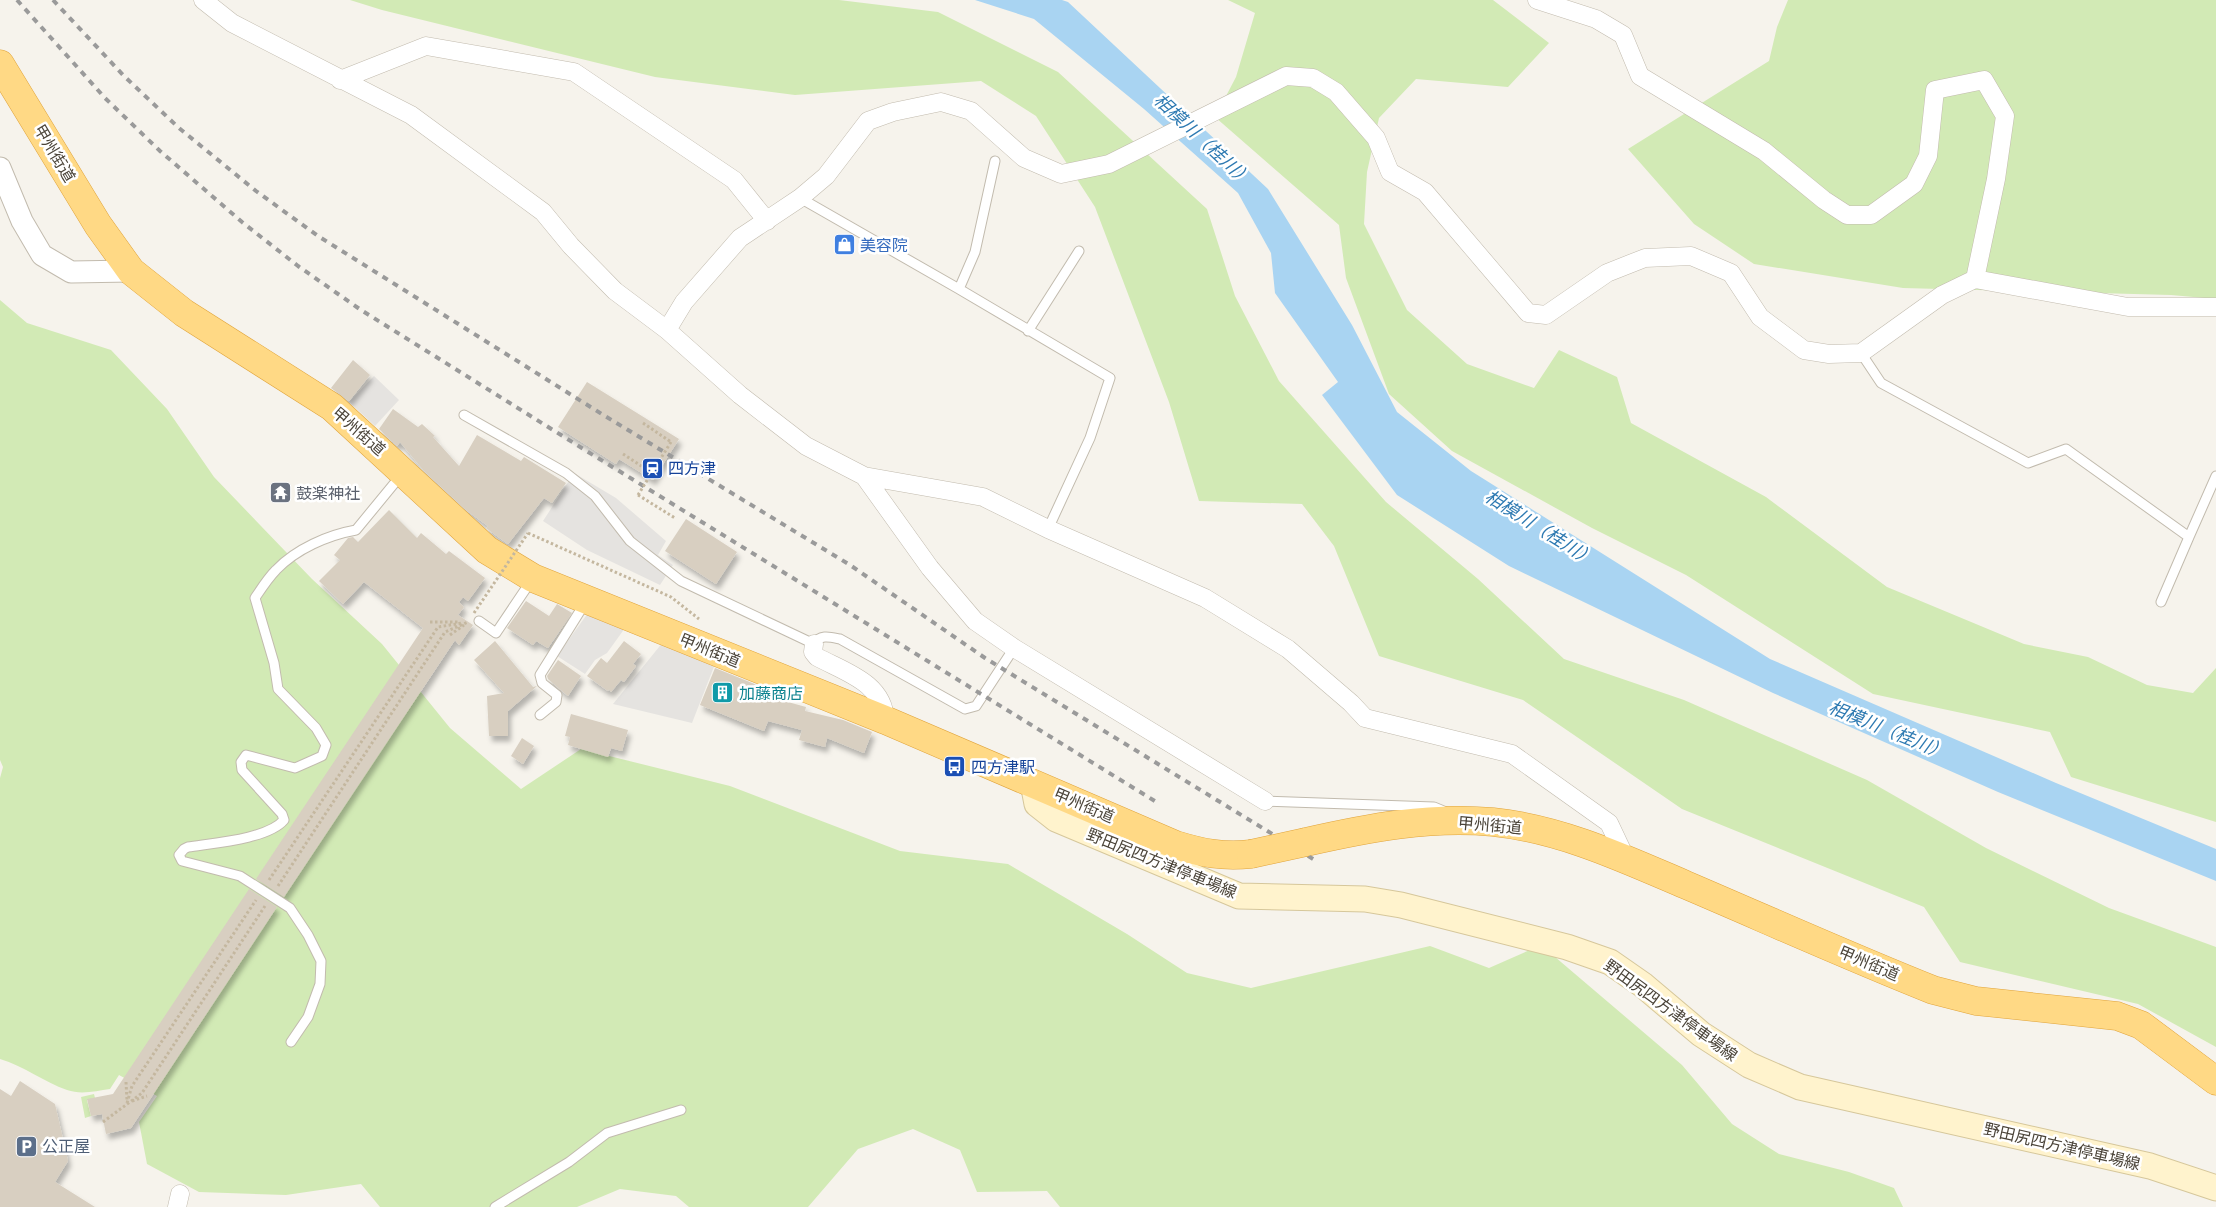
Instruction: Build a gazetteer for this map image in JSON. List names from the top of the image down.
{
  "streets": {
    "highway": ["甲州街道"],
    "main road": ["野田尻四方津停車場線"]
  },
  "crossings": [
    ["甲州街道", "野田尻四方津停車場線"]
  ],
  "water": ["相模川（桂川）"],
  "places": {
    "shop": ["美容院"],
    "station": ["四方津"],
    "temple": ["鼓楽神社"],
    "building": ["加藤商店"],
    "bus stop": ["四方津駅"],
    "parking": ["公正屋"]
  }
}
